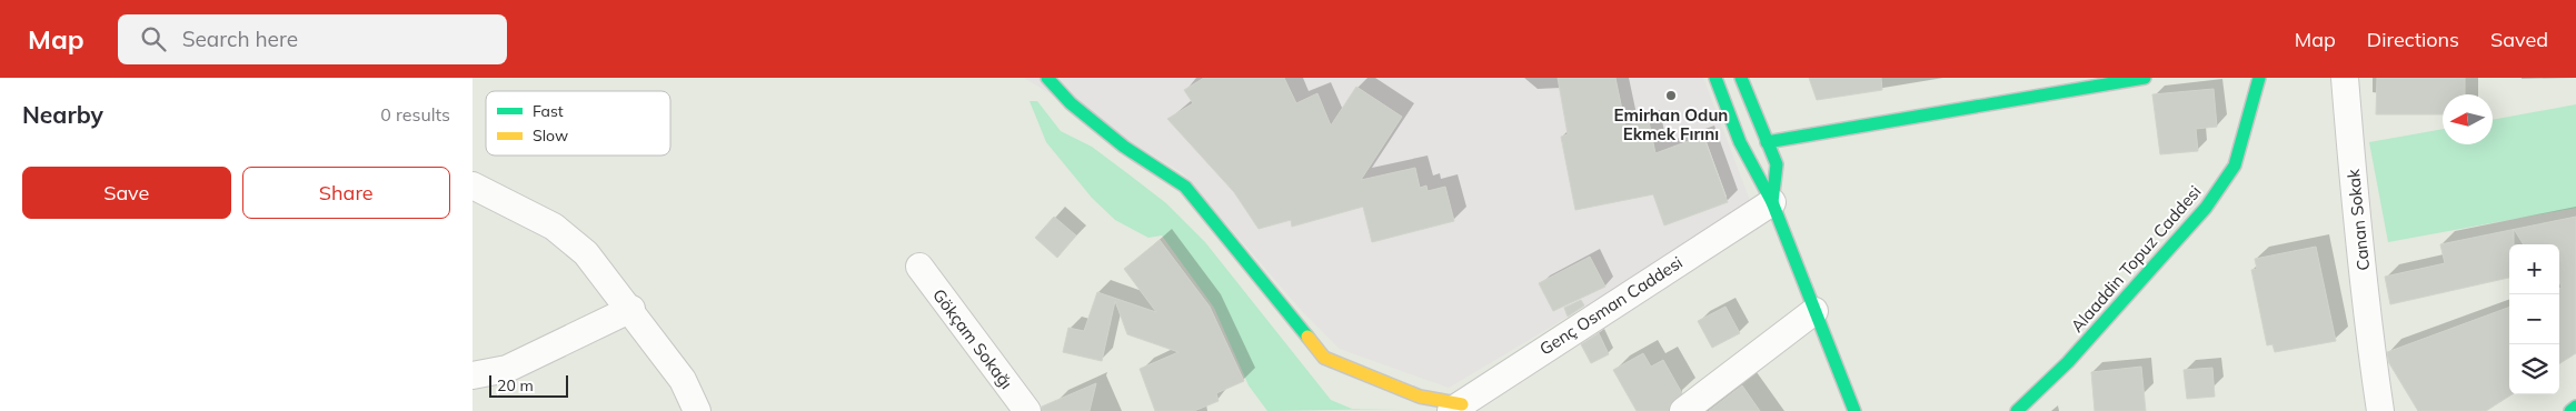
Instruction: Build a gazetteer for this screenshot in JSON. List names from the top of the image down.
{
  "streets": {
    "main road": ["Alaaddin Topuz Caddesi"],
    "street": ["Canan Sokak", "Genç Osman Caddesi", "Gökçam Sokağı"]
  },
  "places": ["Emirhan Odun Ekmek Fırını"],
  "legend": ["Fast", "Slow"],
  "scale_bar": "20 m",
  "north": "left",
  "page": {
    "header": "Map",
    "search": "Search here",
    "nav": ["Map", "Directions", "Saved"],
    "heading": ["Nearby", "0 results"],
    "buttons": ["Save", "Share"],
    "map_buttons": ["+", "−"],
    "scale": "20 m"
  }
}
